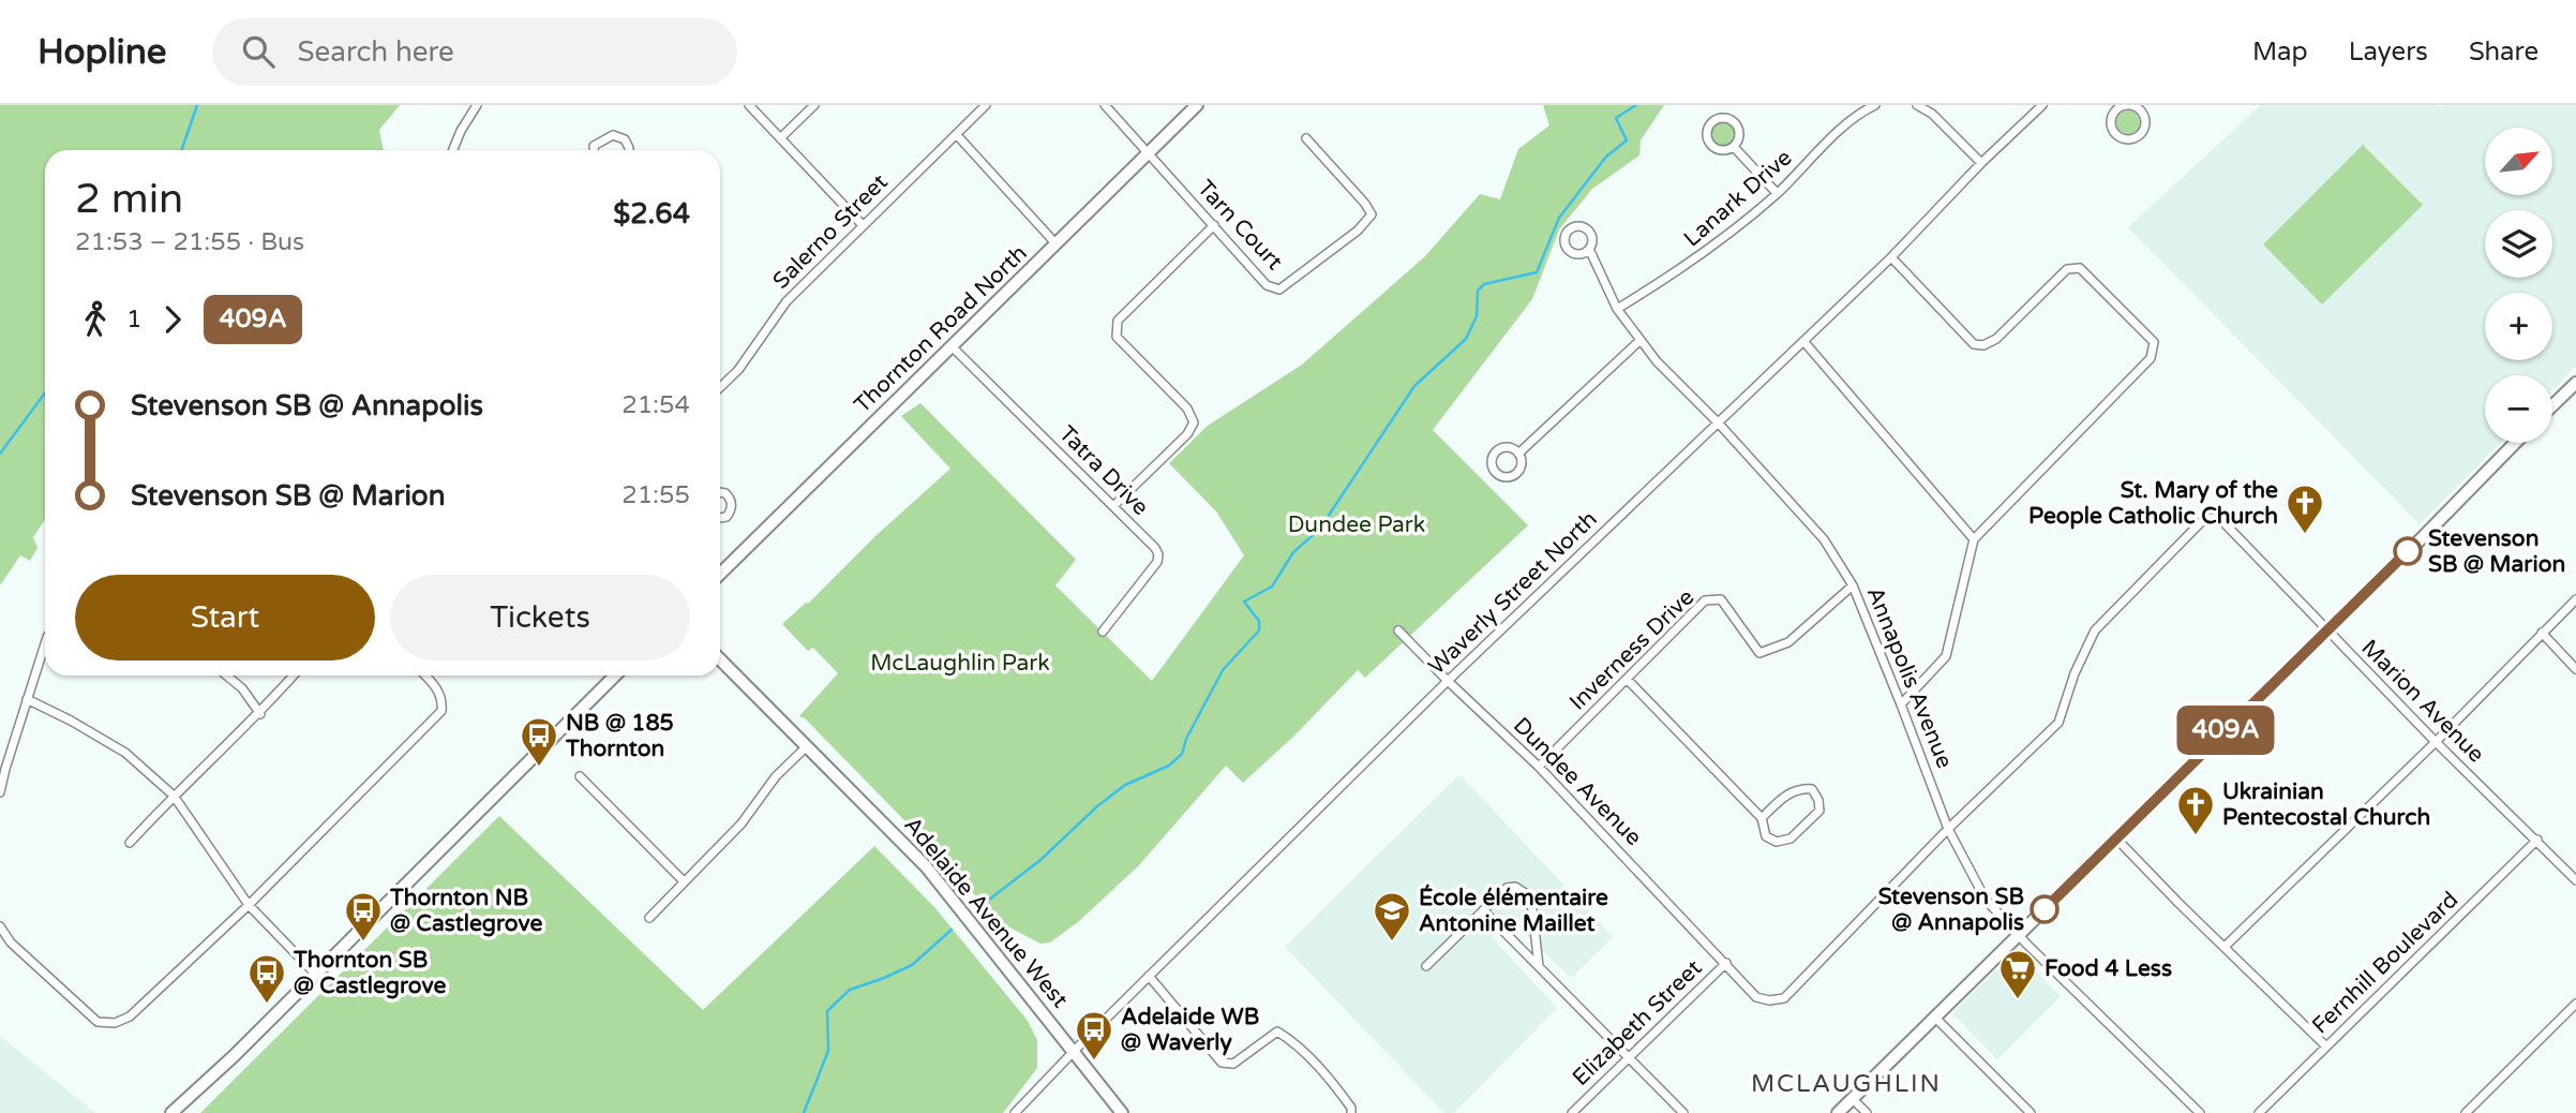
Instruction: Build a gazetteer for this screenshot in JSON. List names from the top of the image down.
{
  "streets": {
    "main road": ["Thornton Road North", "Adelaide Avenue West"],
    "street": [
      "Lanark Drive",
      "Tarn Court",
      "Salerno Street",
      "Tatra Drive",
      "Waverly Street North",
      "Inverness Drive",
      "Annapolis Avenue",
      "Marion Avenue",
      "Dundee Avenue",
      "Fernhill Boulevard",
      "Elizabeth Street"
    ]
  },
  "crossings": [
    ["Lanark Drive", "Annapolis Avenue"],
    ["Tarn Court", "Thornton Road North"],
    ["Thornton Road North", "Tatra Drive"],
    ["Waverly Street North", "Annapolis Avenue"],
    ["Waverly Street North", "Dundee Avenue"],
    ["Waverly Street North", "Adelaide Avenue West"],
    ["Inverness Drive", "Annapolis Avenue"],
    ["Inverness Drive", "Dundee Avenue"],
    ["Annapolis Avenue", "Elizabeth Street"],
    ["Marion Avenue", "Fernhill Boulevard"],
    ["Marion Avenue", "Elizabeth Street"],
    ["Dundee Avenue", "Elizabeth Street"]
  ],
  "districts": ["MCLAUGHLIN"],
  "parks": ["Dundee Park", "McLaughlin Park"],
  "places": {
    "church": ["St. Mary of the People Catholic Church", "Ukrainian Pentecostal Church"],
    "other": ["Stevenson SB @ Marion", "Stevenson SB @ Annapolis"],
    "bus stop": [
      "NB @ 185 Thornton",
      "Thornton NB @ Castlegrove",
      "Thornton SB @ Castlegrove",
      "Adelaide WB @ Waverly"
    ],
    "school or university": ["École élémentaire Antonine Maillet"],
    "supermarket": ["Food 4 Less"]
  },
  "lines": ["bus line 409A"],
  "north": "top right",
  "page": {
    "header": "Hopline",
    "search": "Search here",
    "nav": ["Map", "Layers", "Share"],
    "on_map": "409A",
    "map_buttons": ["+", "−"],
    "heading": ["2 min", "21:53 – 21:55 · Bus", "$2.64"],
    "legs": ["1", "409A"],
    "list": [
      {
        "name": "Stevenson SB @ Annapolis",
        "value": "21:54"
      },
      {
        "name": "Stevenson SB @ Marion",
        "value": "21:55"
      }
    ],
    "buttons": ["Start", "Tickets"]
  }
}
